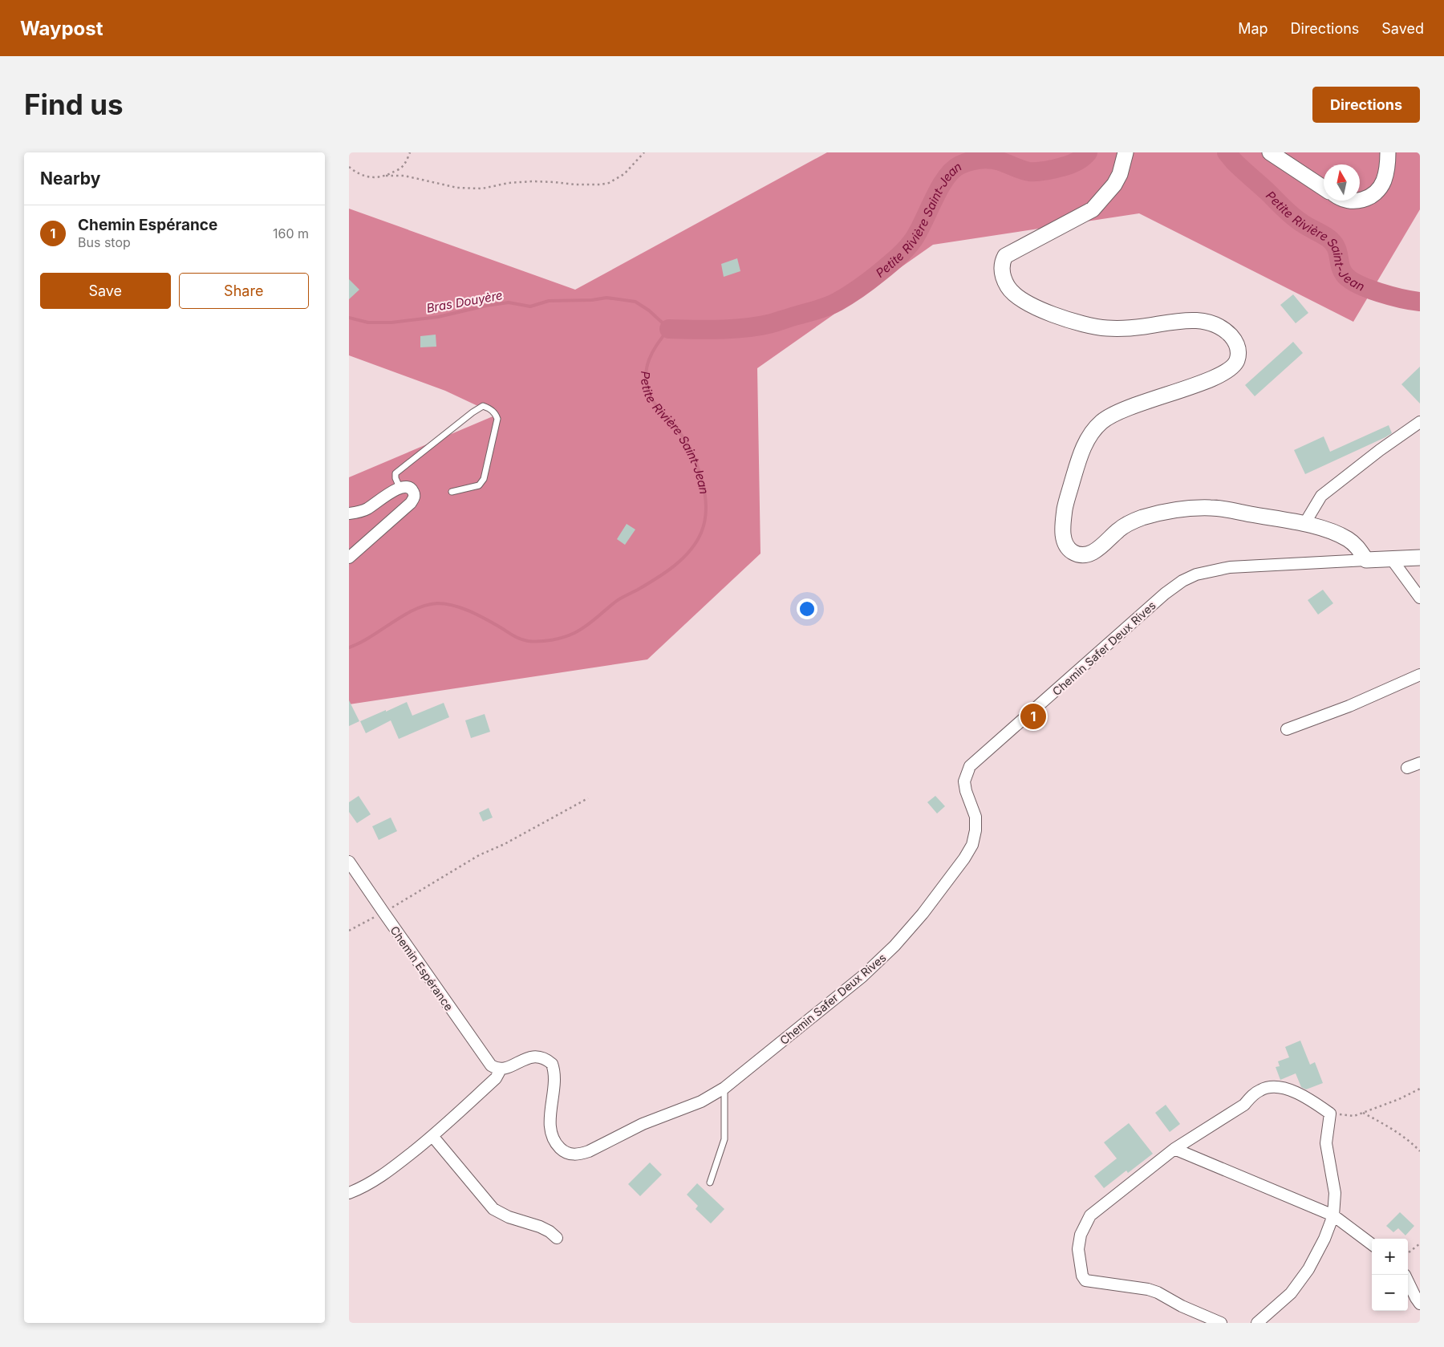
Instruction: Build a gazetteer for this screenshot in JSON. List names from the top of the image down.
{
  "streets": {
    "street": ["Chemin Safer Deux Rives", "Chemin Espérance"]
  },
  "crossings": [
    ["Chemin Safer Deux Rives", "Chemin Espérance"]
  ],
  "water": ["Petite Rivière Saint-Jean", "Bras Douyère"],
  "north": "top",
  "page": {
    "header": "Waypost",
    "nav": ["Map", "Directions", "Saved"],
    "buttons": [
      "Directions",
      ["Save", "Share"]
    ],
    "title": "Find us",
    "heading": "Nearby",
    "list": [
      {
        "mark": "1",
        "name": "Chemin Espérance",
        "note": "Bus stop",
        "value": "160 m"
      }
    ],
    "pins": "1",
    "map_buttons": ["+", "−"]
  }
}
